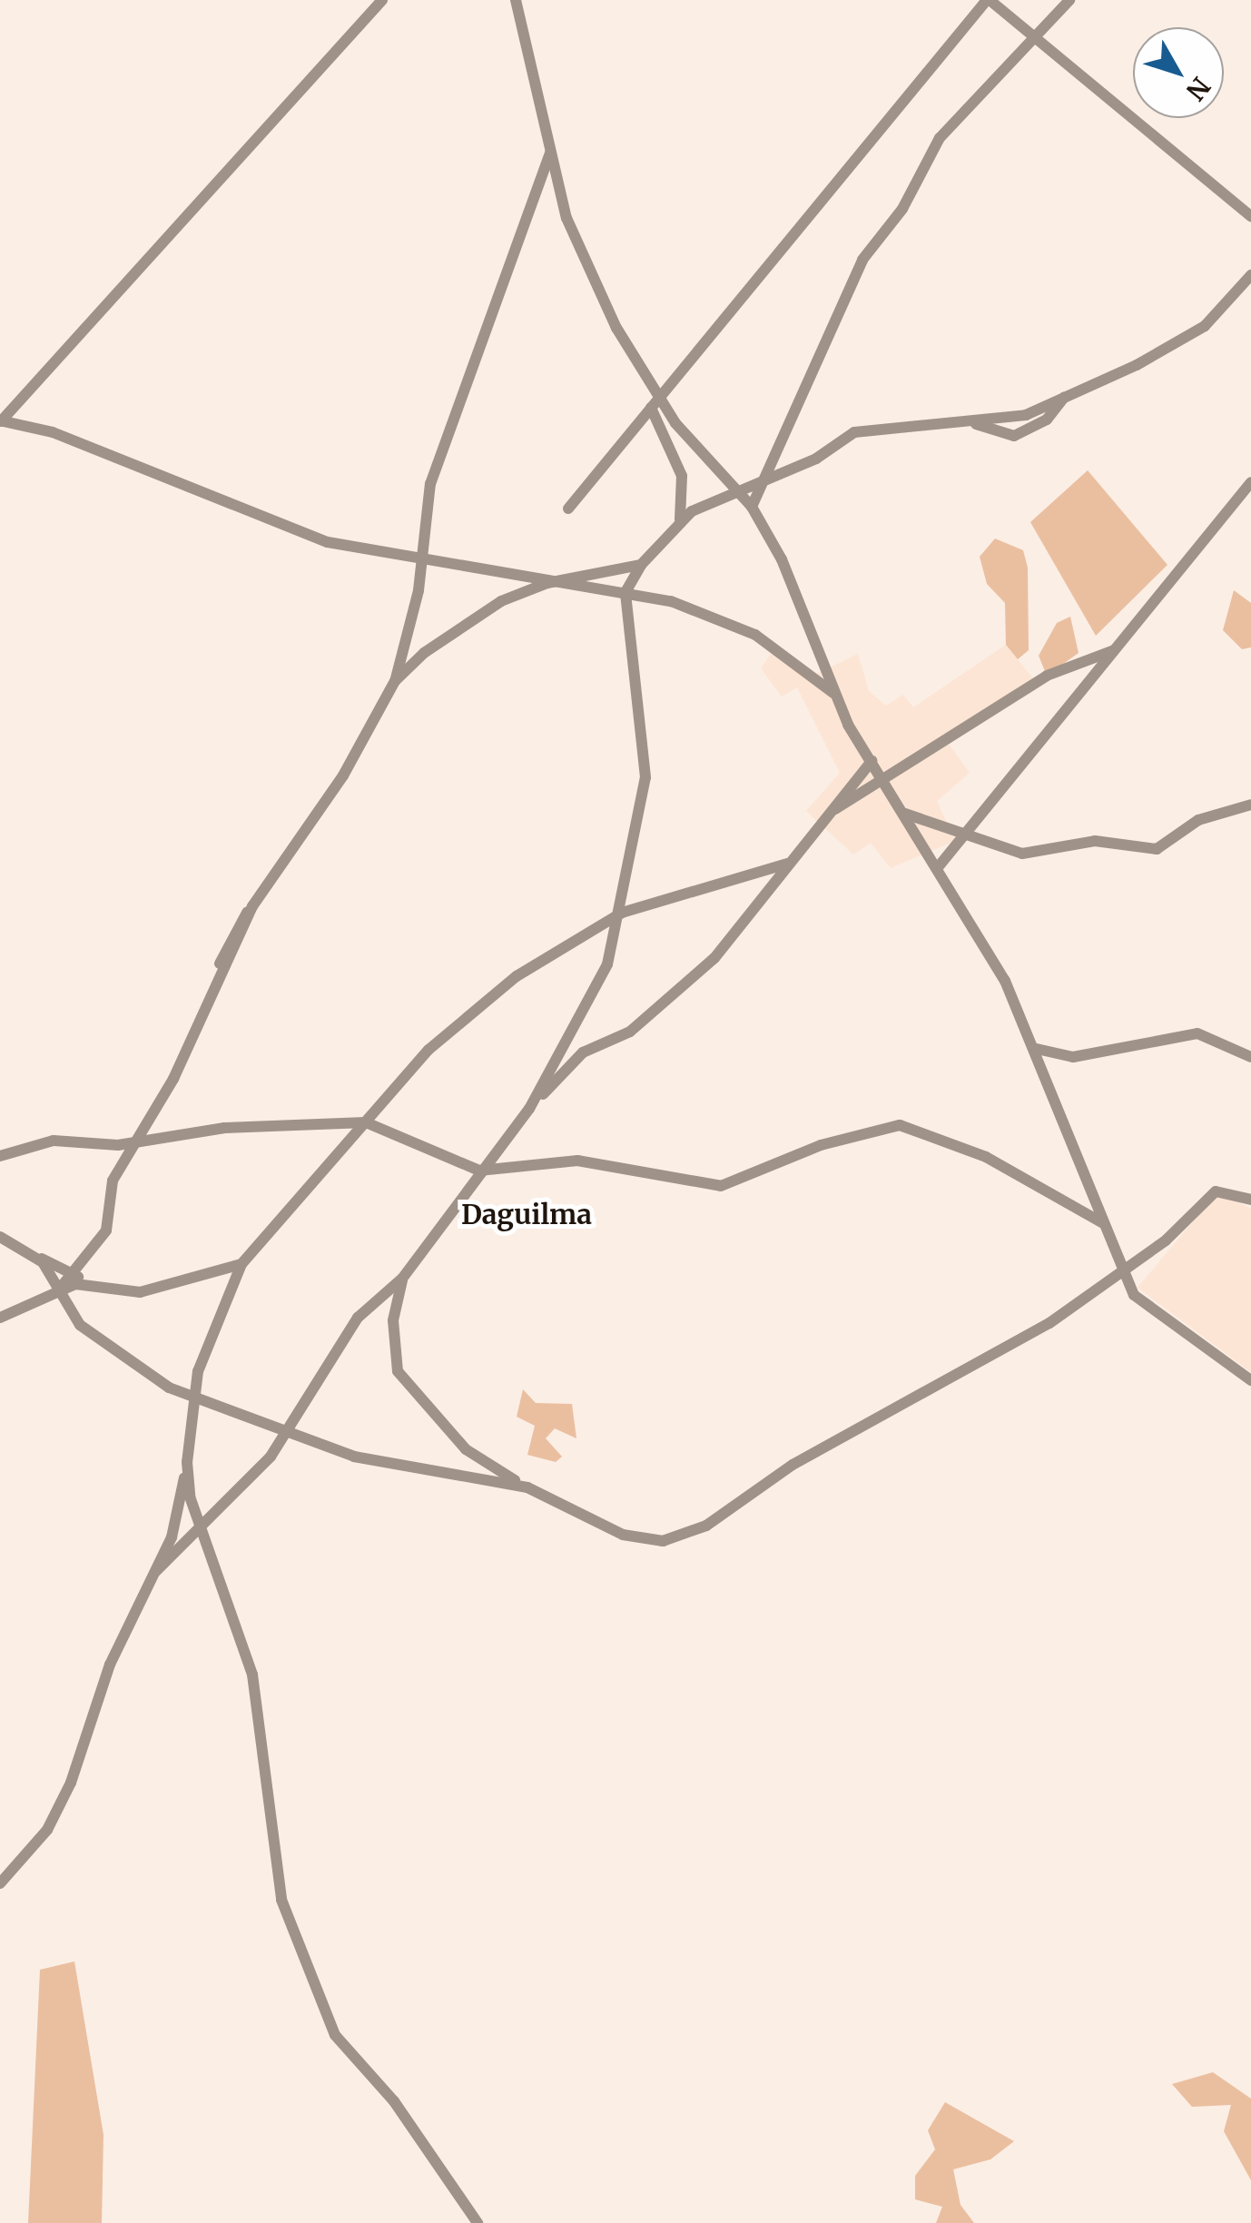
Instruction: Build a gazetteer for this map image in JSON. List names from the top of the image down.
{
  "districts": ["Daguilma"],
  "north": "bottom right"
}
